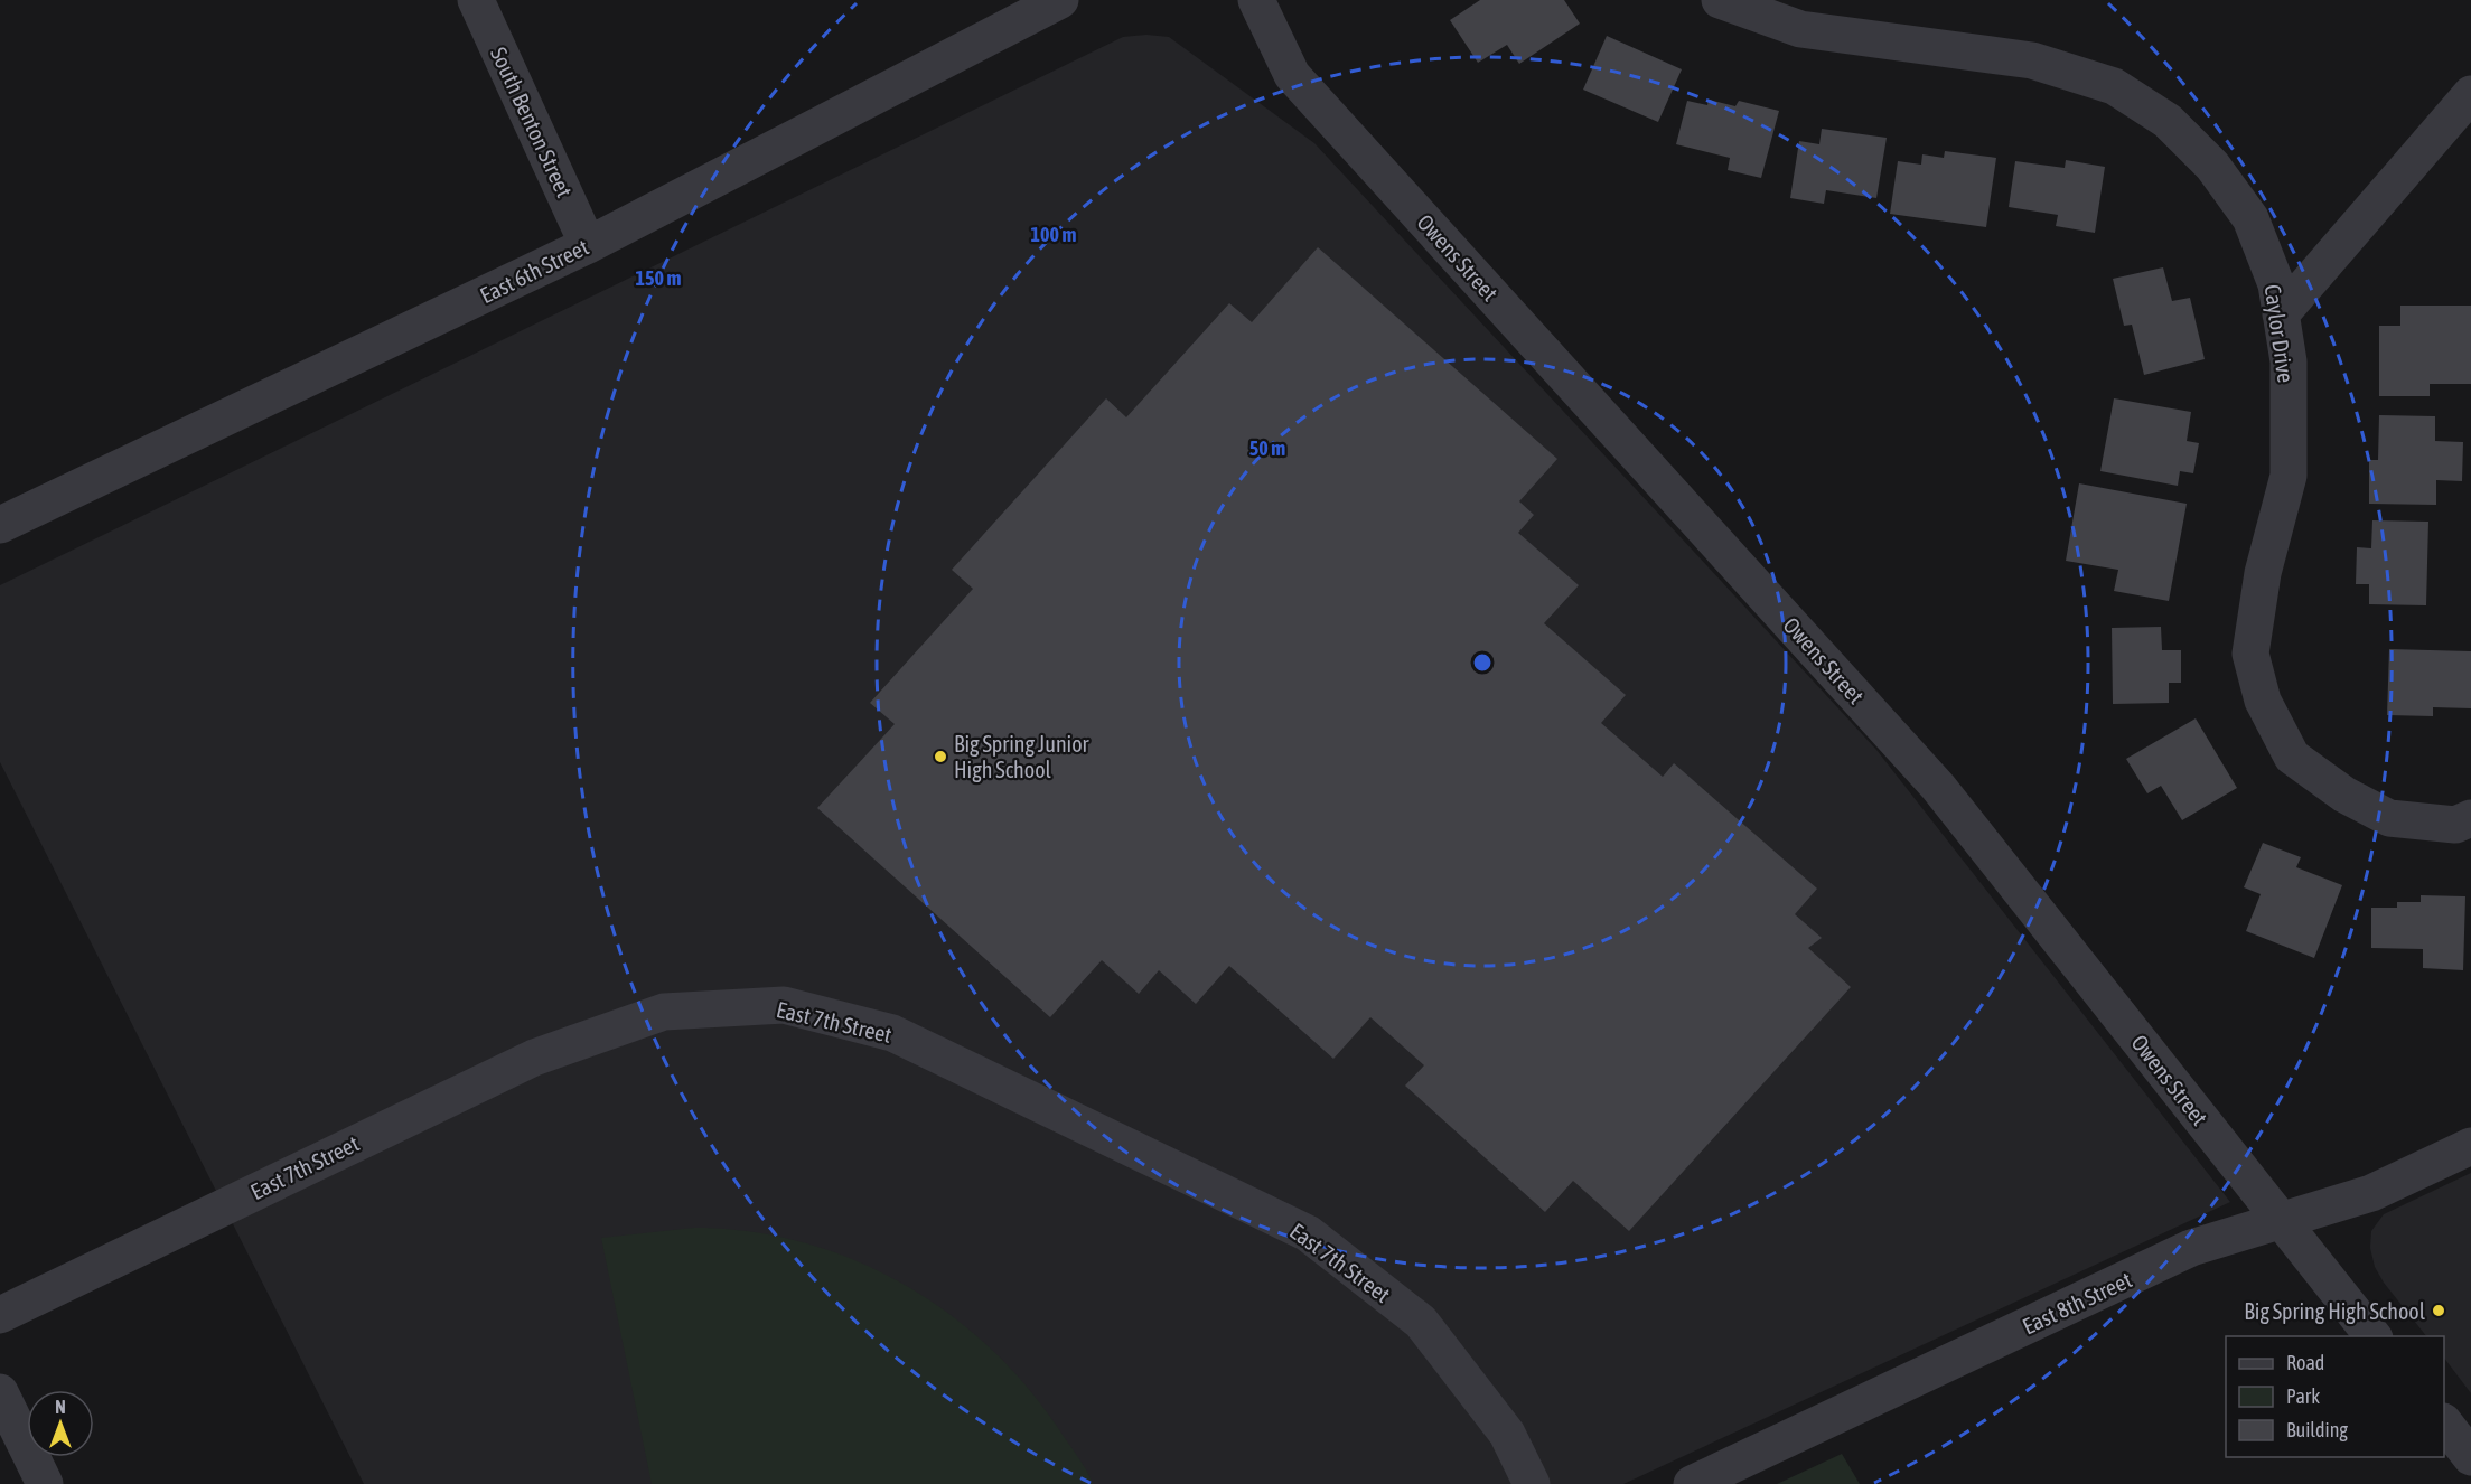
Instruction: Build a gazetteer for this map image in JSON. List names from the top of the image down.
{
  "streets": {
    "street": [
      "South Benton Street",
      "Owens Street",
      "East 6th Street",
      "Caylor Drive",
      "East 7th Street",
      "East 8th Street"
    ]
  },
  "crossings": [
    ["South Benton Street", "East 6th Street"],
    ["Owens Street", "East 8th Street"]
  ],
  "places": ["Big Spring Junior High School", "Big Spring High School"],
  "legend": ["Road", "Park", "Building"],
  "north": "top",
  "rings": ["100 m", "150 m", "50 m"]
}
